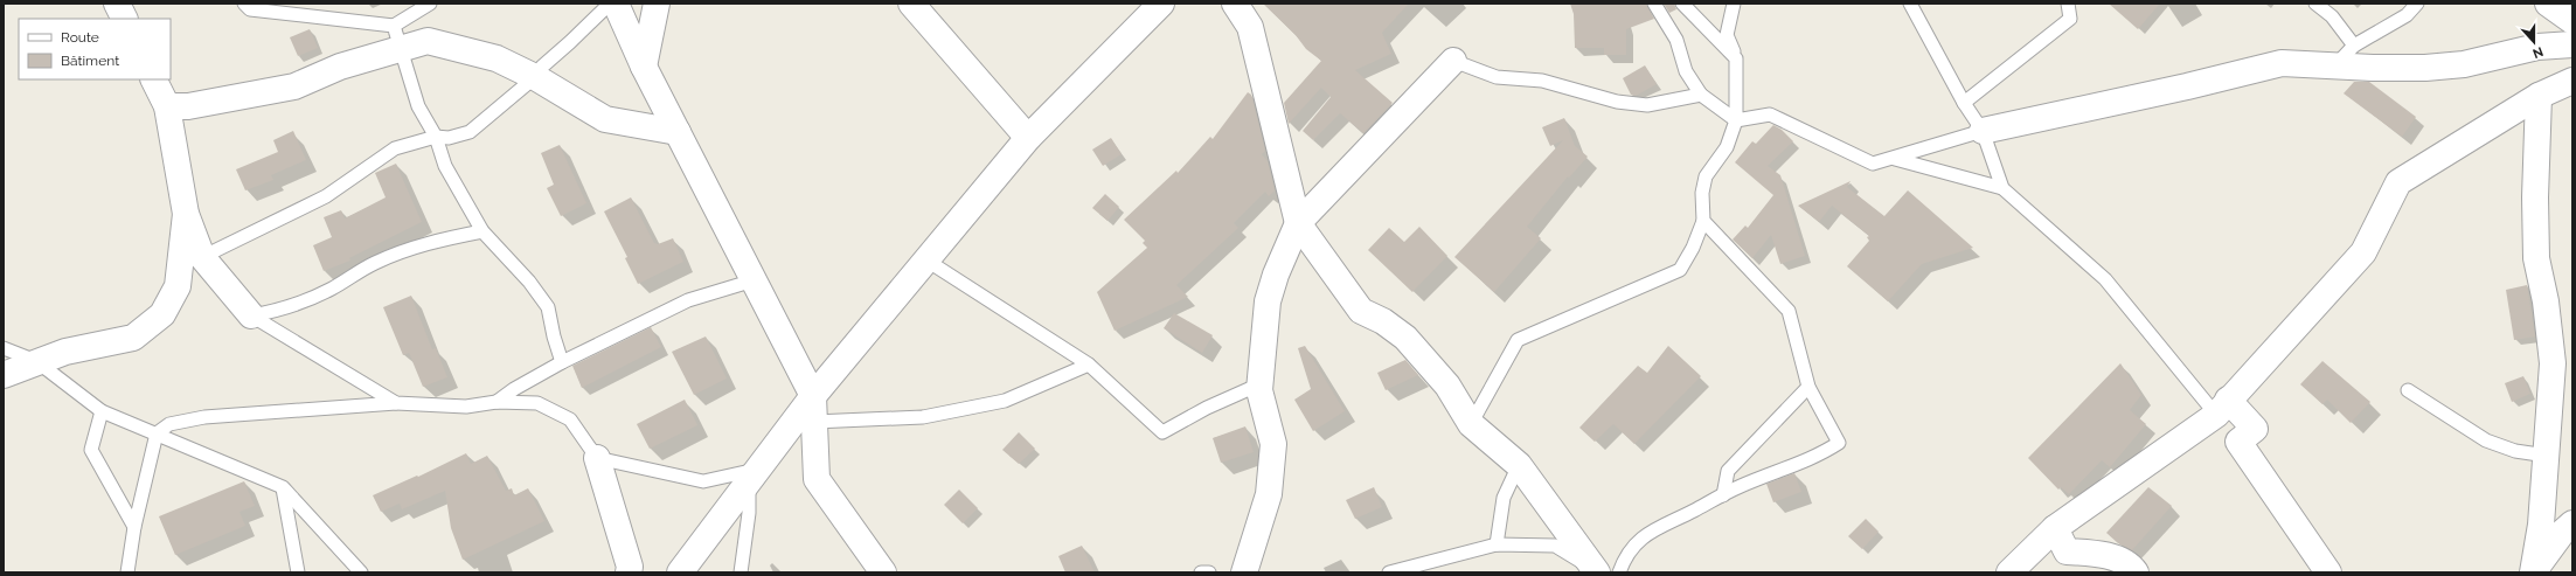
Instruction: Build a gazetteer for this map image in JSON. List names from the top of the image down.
{
  "legend": ["Route", "Bâtiment"],
  "north": "bottom"
}
